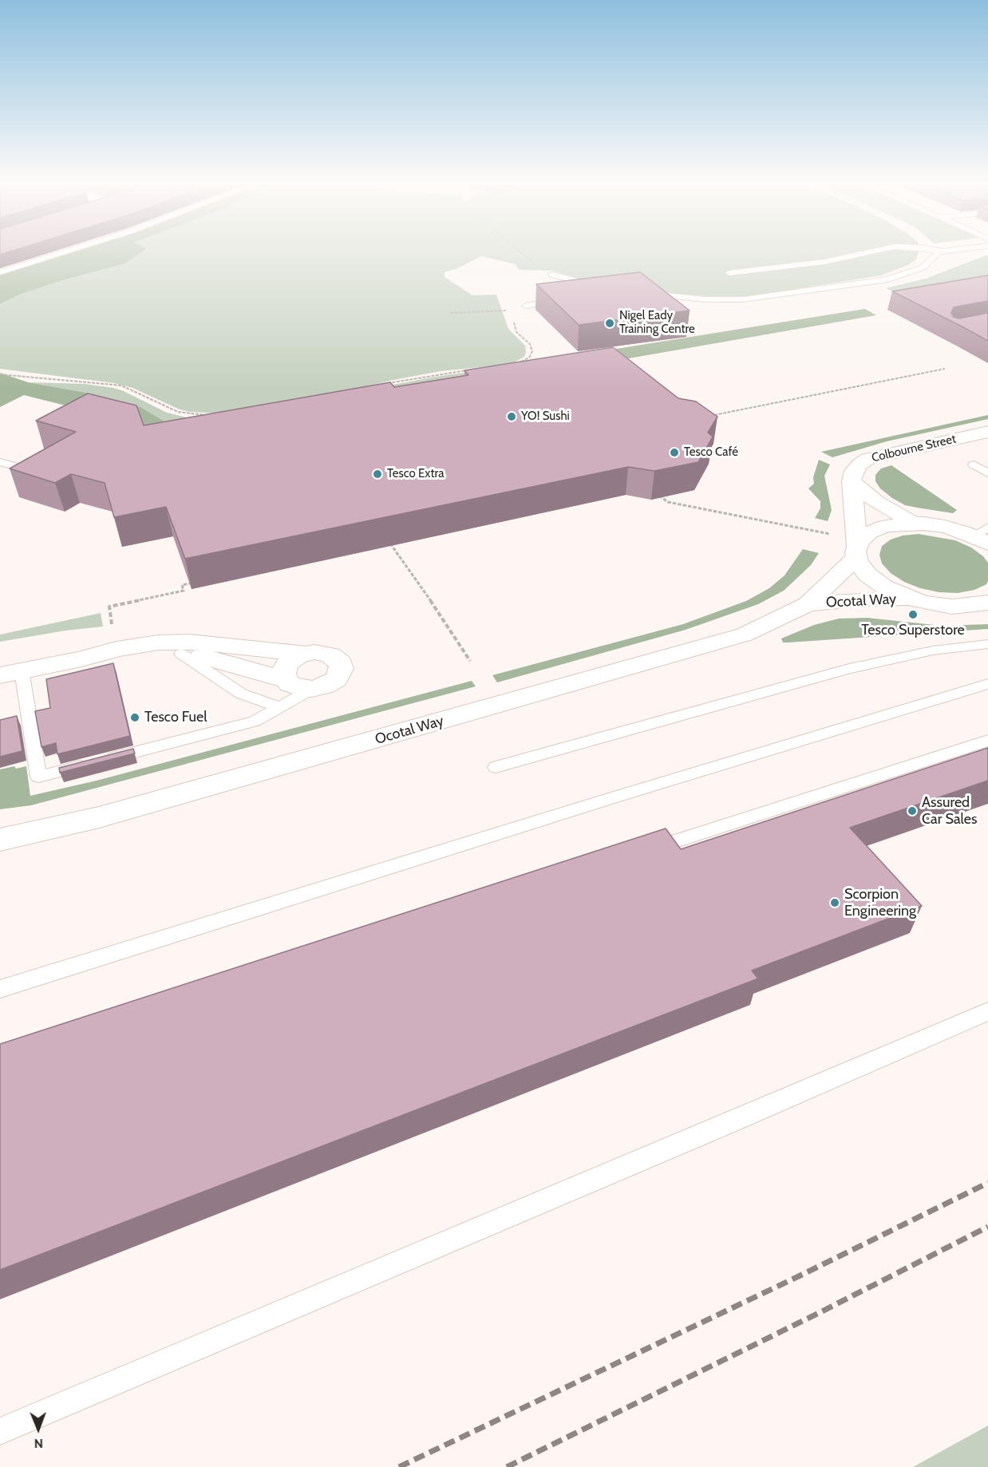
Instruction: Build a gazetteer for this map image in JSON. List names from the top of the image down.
{
  "streets": {
    "street": ["Colbourne Street", "Ocotal Way"]
  },
  "places": [
    "Nigel Eady Training Centre",
    "YO! Sushi",
    "Tesco Café",
    "Tesco Extra",
    "Tesco Superstore",
    "Tesco Fuel",
    "Assured Car Sales",
    "Scorpion Engineering"
  ],
  "north": "bottom"
}
